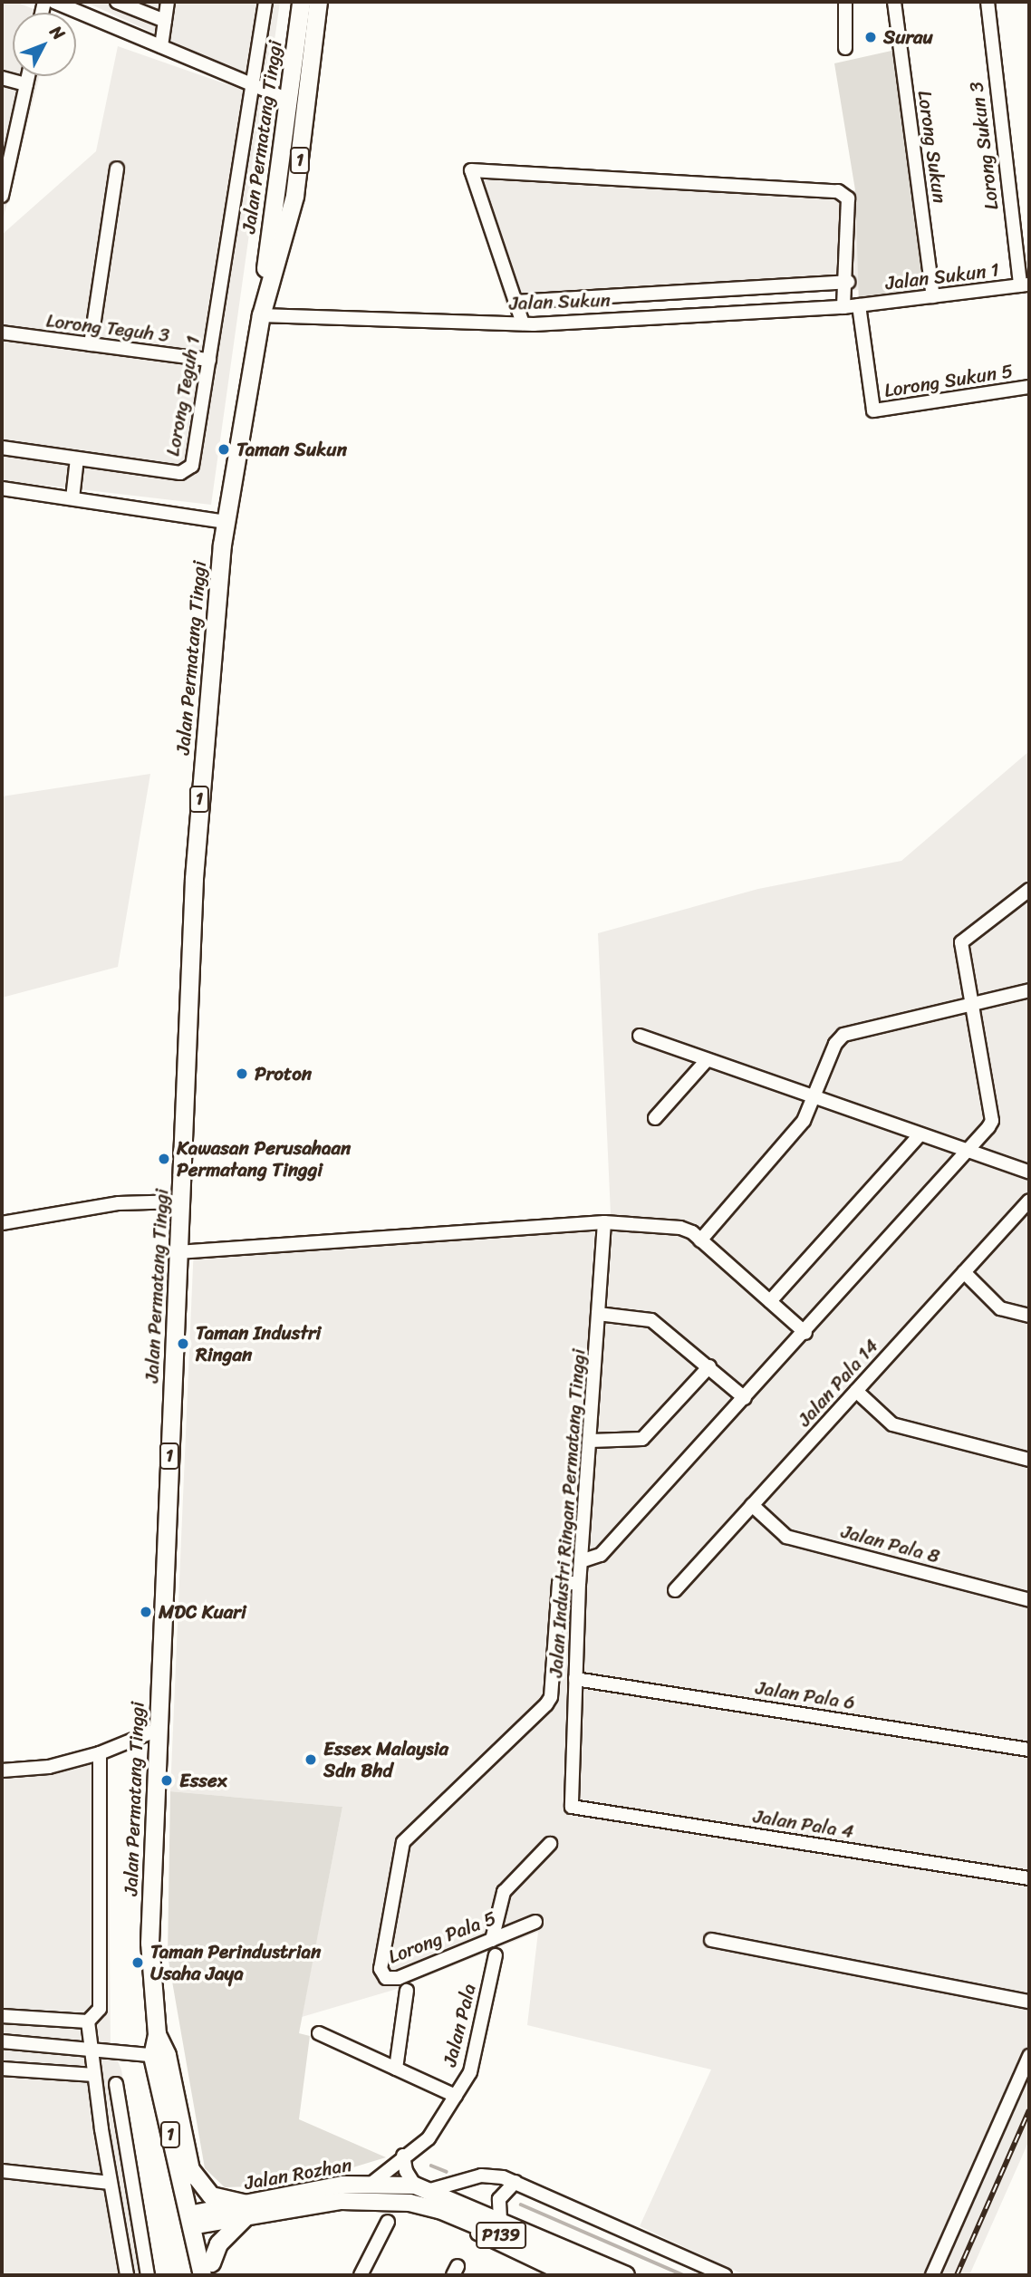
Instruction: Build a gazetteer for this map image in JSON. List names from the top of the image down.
{
  "streets": {
    "highway": ["Jalan Permatang Tinggi", "1"],
    "main road": ["Jalan Rozhan", "P139"],
    "street": [
      "Lorong Sukun 3",
      "Lorong Sukun",
      "Jalan Sukun 1",
      "Jalan Sukun",
      "Lorong Teguh 3",
      "Lorong Sukun 5",
      "Lorong Teguh 1",
      "Jalan Pala 14",
      "Jalan Industri Ringan Permatang Tinggi",
      "Jalan Pala 8",
      "Jalan Pala 6",
      "Jalan Pala 4",
      "Lorong Pala 5",
      "Jalan Pala"
    ]
  },
  "crossings": [
    ["Jalan Permatang Tinggi", "Jalan Sukun"],
    ["Jalan Permatang Tinggi", "Jalan Rozhan"],
    ["Lorong Sukun 3", "Jalan Sukun 1"],
    ["Lorong Sukun", "Jalan Sukun 1"],
    ["Jalan Sukun 1", "Jalan Sukun"],
    ["Jalan Sukun 1", "Lorong Sukun 5"],
    ["Jalan Sukun", "Lorong Sukun 5"],
    ["Lorong Teguh 3", "Lorong Teguh 1"],
    ["Jalan Pala 14", "Jalan Pala 8"],
    ["Jalan Industri Ringan Permatang Tinggi", "Jalan Pala 6"],
    ["Jalan Industri Ringan Permatang Tinggi", "Jalan Pala 4"],
    ["Jalan Industri Ringan Permatang Tinggi", "Lorong Pala 5"],
    ["Jalan Pala", "Jalan Rozhan"]
  ],
  "places": [
    "Surau",
    "Taman Sukun",
    "Proton",
    "Kawasan Perusahaan Permatang Tinggi",
    "Taman Industri Ringan",
    "MDC Kuari",
    "Essex Malaysia Sdn Bhd",
    "Essex",
    "Taman Perindustrian Usaha Jaya"
  ],
  "north": "top right"
}
